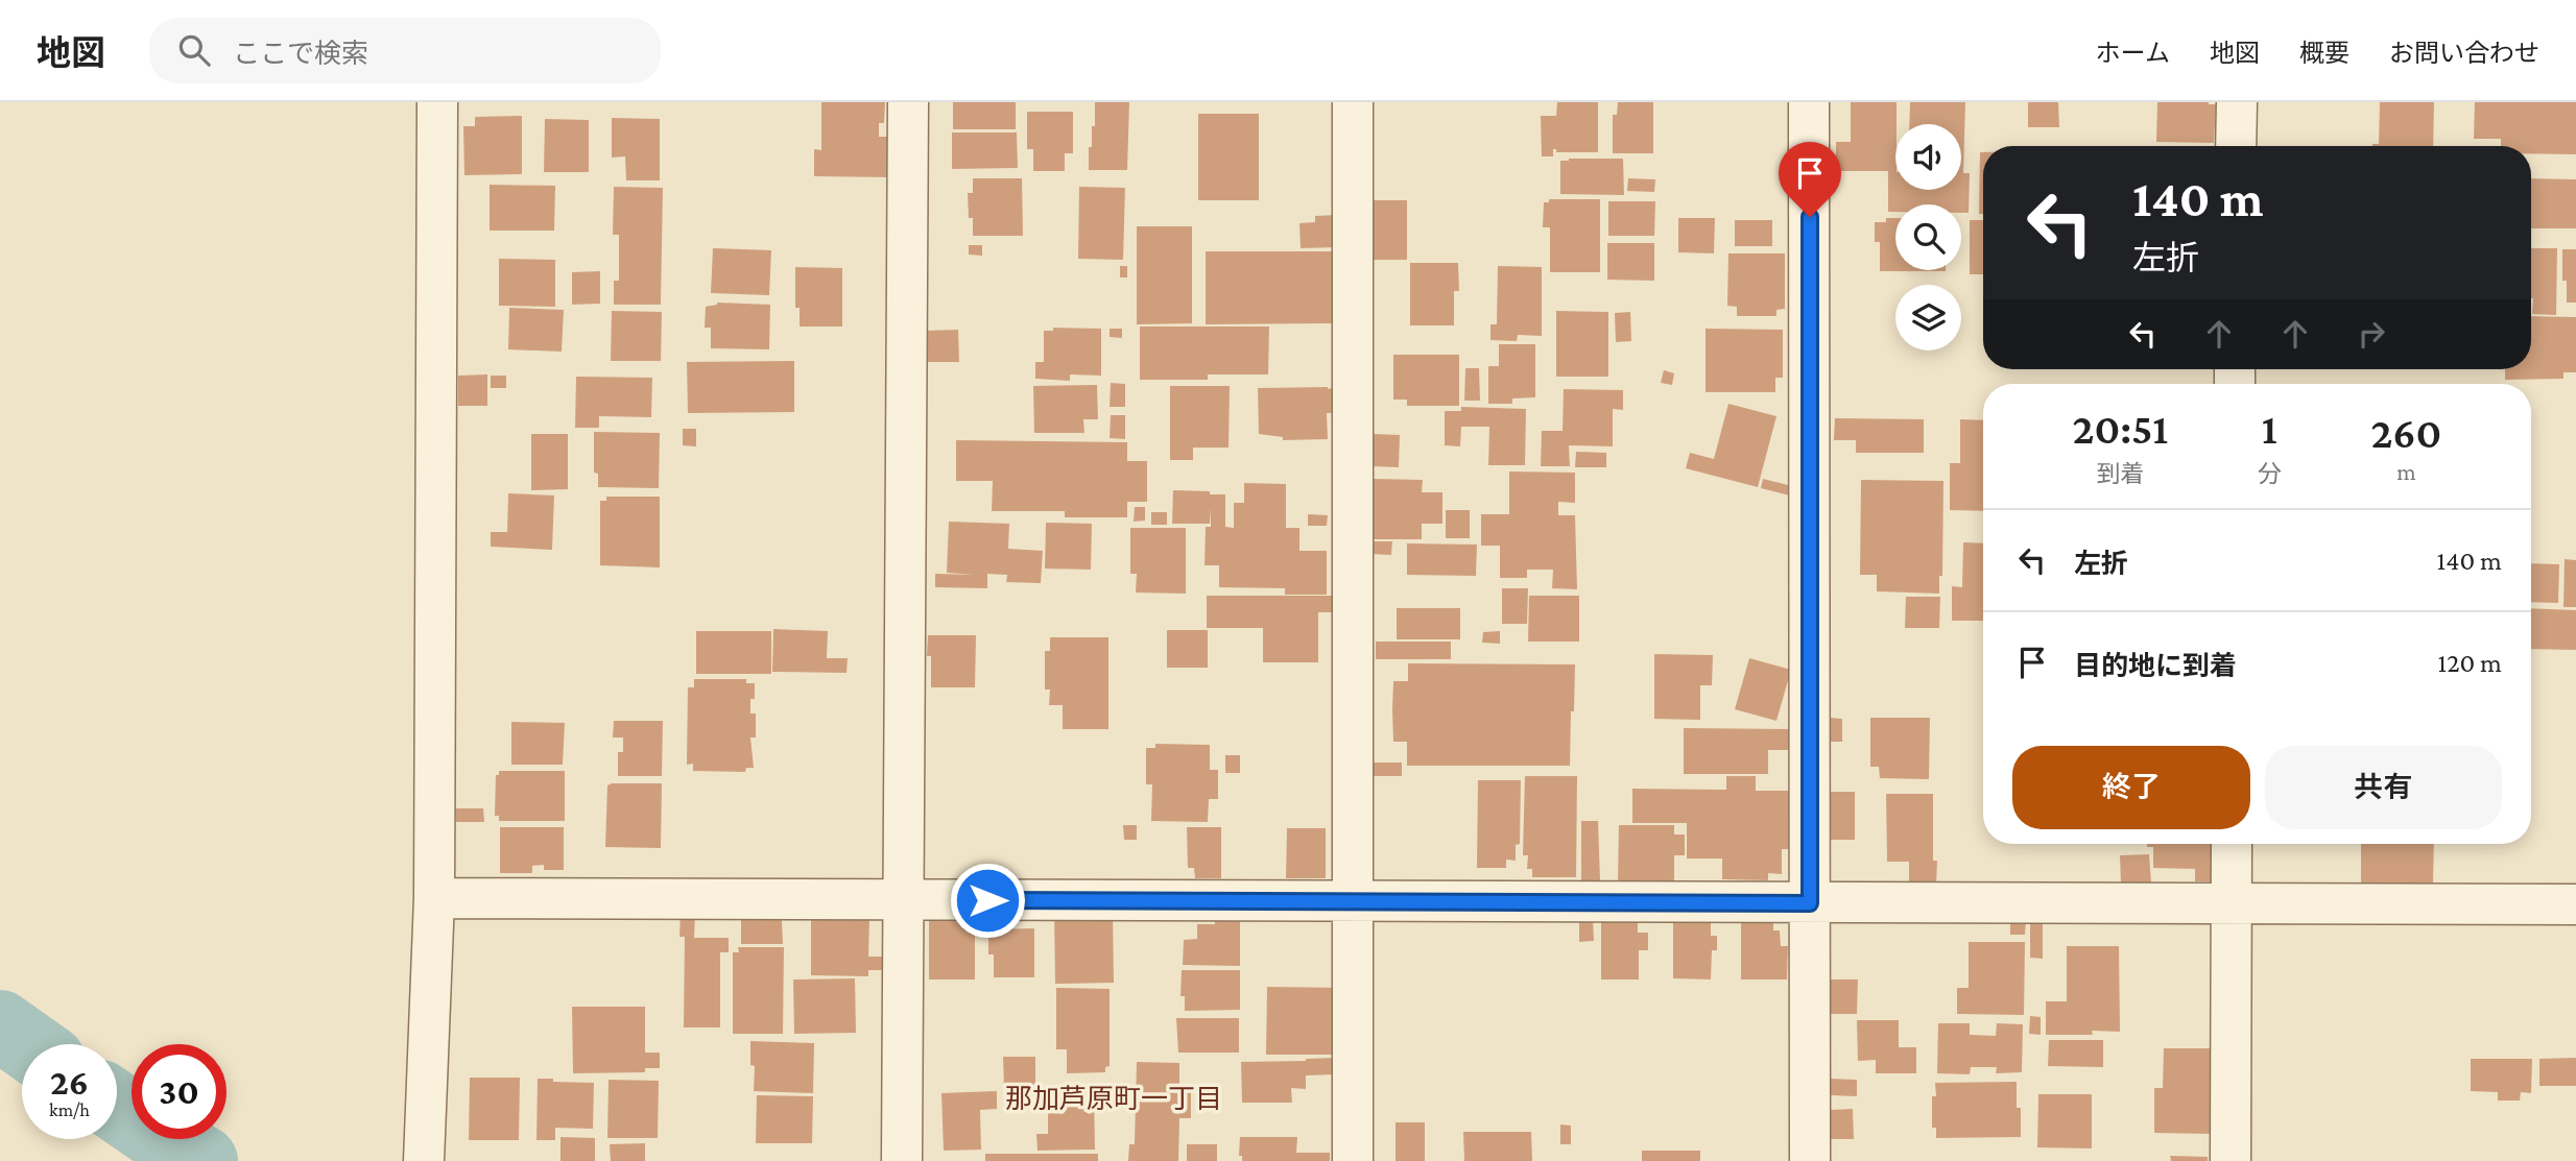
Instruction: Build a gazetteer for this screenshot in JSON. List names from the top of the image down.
{
  "districts": ["那加芦原町一丁目"],
  "page": {
    "header": "地図",
    "search": "ここで検索",
    "nav": [
      "ホーム",
      "地図",
      "概要",
      "お問い合わせ"
    ],
    "turn": ["140 m", "左折"],
    "eta": [
      "20:51",
      "到着",
      "1",
      "分",
      "260",
      "m"
    ],
    "list": [
      {
        "name": "左折",
        "value": "140 m"
      },
      {
        "name": "目的地に到着",
        "value": "120 m"
      }
    ],
    "buttons": ["終了", "共有"],
    "speed": "26 km/h",
    "limit": "30"
  }
}
